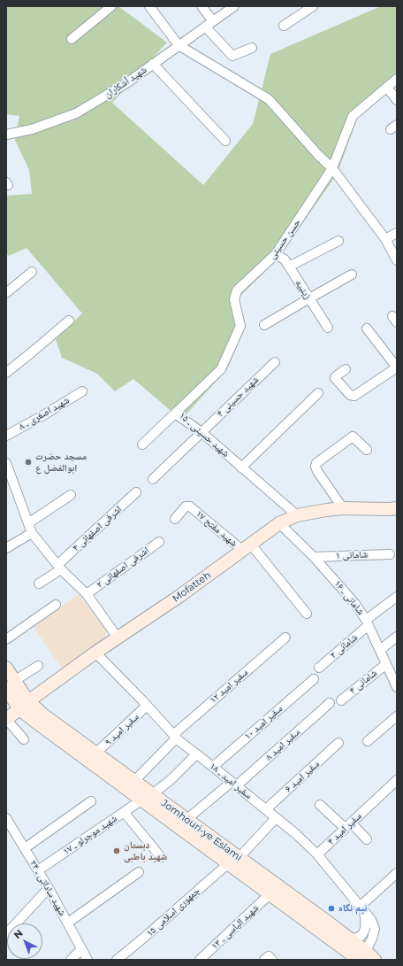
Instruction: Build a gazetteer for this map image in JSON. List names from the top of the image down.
{
  "streets": {
    "main road": ["Mofatteh", "Jomhouri-ye Eslami"],
    "street": [
      "شهید آشکاران",
      "حسن حسینی",
      "زینبیه",
      "شهید حسینی ۴",
      "شهید اصغری ـ ۸",
      "شهید حسینی ـ ۱۵",
      "اشرفی اصفهانی ۴",
      "شهید مفتح ۱۷",
      "شامانی ۱",
      "اشرفی اصفهانی ۲",
      "شامانی ـ ۱۶",
      "شامانی ۲",
      "شامانی ۴",
      "سفیر امید ۱۲",
      "سفیر امید ۱۰",
      "سفیر امید ۹",
      "سفیر امید ۸",
      "سفیر امید ۶",
      "سفیر امید ـ ۱۸",
      "سفیر امید ۴",
      "شهید موجرلو ـ ۱۷",
      "شهید ساداتی ـ ۲۴",
      "جمهوری اسلامی ۱۵",
      "شهید الیاسی ـ ۱۳"
    ]
  },
  "crossings": [
    ["حسن حسینی", "زینبیه"],
    ["حسن حسینی", "شهید حسینی ـ ۱۵"],
    ["شهید حسینی ۴", "شهید حسینی ـ ۱۵"],
    ["شهید حسینی ـ ۱۵", "Mofatteh"],
    ["شهید مفتح ۱۷", "Mofatteh"],
    ["شامانی ۱", "شامانی ـ ۱۶"],
    ["Mofatteh", "شامانی ـ ۱۶"],
    ["Mofatteh", "سفیر امید ـ ۱۸"],
    ["Mofatteh", "Jomhouri-ye Eslami"],
    ["شامانی ـ ۱۶", "شامانی ۲"],
    ["شامانی ـ ۱۶", "شامانی ۴"],
    ["سفیر امید ۱۲", "سفیر امید ـ ۱۸"],
    ["سفیر امید ۱۲", "Jomhouri-ye Eslami"],
    ["سفیر امید ۱۰", "سفیر امید ـ ۱۸"],
    ["سفیر امید ۹", "سفیر امید ـ ۱۸"],
    ["سفیر امید ۹", "Jomhouri-ye Eslami"],
    ["سفیر امید ۸", "سفیر امید ـ ۱۸"],
    ["سفیر امید ۸", "Jomhouri-ye Eslami"],
    ["سفیر امید ۶", "سفیر امید ـ ۱۸"],
    ["سفیر امید ـ ۱۸", "سفیر امید ۴"],
    ["سفیر امید ـ ۱۸", "Jomhouri-ye Eslami"],
    ["سفیر امید ـ ۱۸", "شهید موجرلو ـ ۱۷"],
    ["سفیر امید ـ ۱۸", "جمهوری اسلامی ۱۵"],
    ["Jomhouri-ye Eslami", "شهید موجرلو ـ ۱۷"],
    ["Jomhouri-ye Eslami", "جمهوری اسلامی ۱۵"],
    ["Jomhouri-ye Eslami", "شهید الیاسی ـ ۱۳"],
    ["شهید موجرلو ـ ۱۷", "شهید ساداتی ـ ۲۴"]
  ],
  "places": ["مسجد حضرت ابوالفضل ع", "دبستان شهید باطبی", "نیم نگاه"],
  "north": "top left"
}
